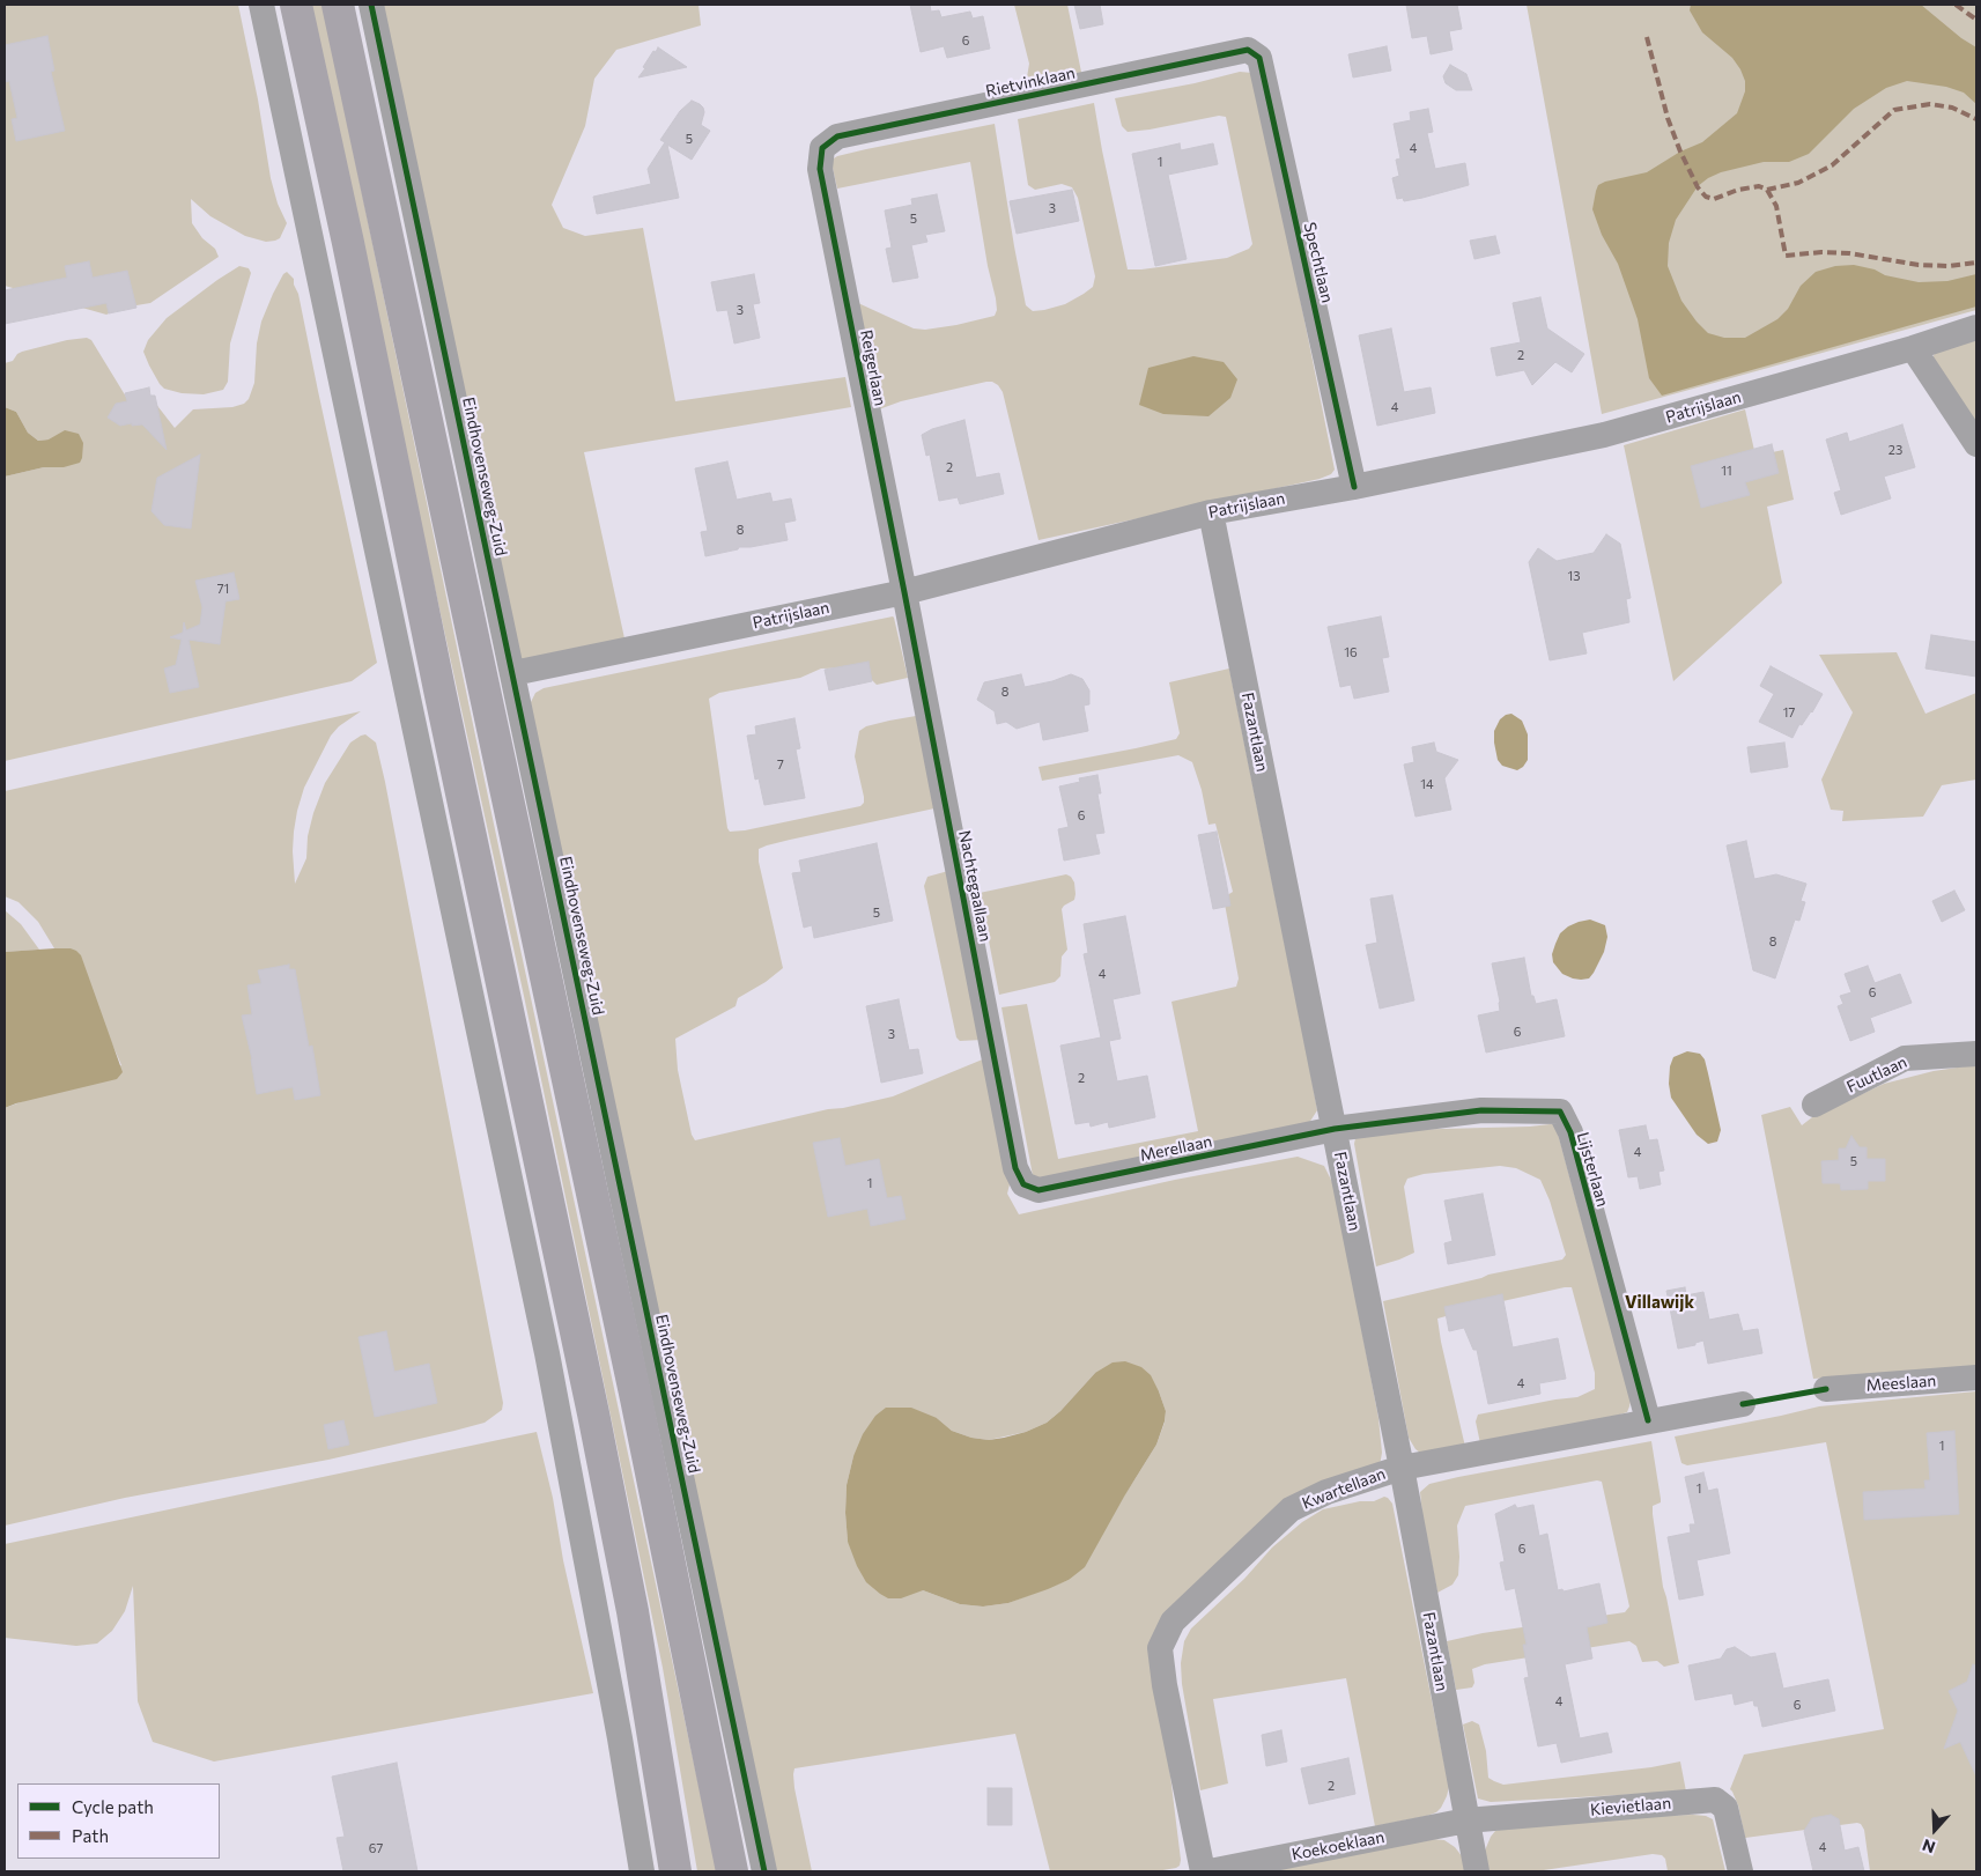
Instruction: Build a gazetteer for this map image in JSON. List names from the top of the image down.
{
  "streets": {
    "street": [
      "Rietvinklaan",
      "Spechtlaan",
      "Reigerlaan",
      "Patrijslaan",
      "Eindhovenseweg-Zuid",
      "Fazantlaan",
      "Nachtegaallaan",
      "Fuutlaan",
      "Merellaan",
      "Lijsterlaan",
      "Meeslaan",
      "Kwartellaan",
      "Kievietlaan",
      "Koekoeklaan"
    ]
  },
  "crossings": [
    ["Rietvinklaan", "Spechtlaan"],
    ["Rietvinklaan", "Reigerlaan"],
    ["Spechtlaan", "Patrijslaan"],
    ["Reigerlaan", "Patrijslaan"],
    ["Reigerlaan", "Nachtegaallaan"],
    ["Patrijslaan", "Eindhovenseweg-Zuid"],
    ["Patrijslaan", "Fazantlaan"],
    ["Patrijslaan", "Nachtegaallaan"],
    ["Fazantlaan", "Merellaan"],
    ["Fazantlaan", "Lijsterlaan"],
    ["Fazantlaan", "Kwartellaan"],
    ["Fazantlaan", "Kievietlaan"],
    ["Fazantlaan", "Koekoeklaan"],
    ["Nachtegaallaan", "Merellaan"],
    ["Merellaan", "Lijsterlaan"],
    ["Lijsterlaan", "Kwartellaan"],
    ["Kievietlaan", "Koekoeklaan"]
  ],
  "districts": ["Villawijk"],
  "house_numbers": [
    "6",
    "5",
    "4",
    "1",
    "3",
    "5",
    "3",
    "2",
    "4",
    "23",
    "2",
    "11",
    "8",
    "13",
    "71",
    "16",
    "8",
    "17",
    "7",
    "14",
    "6",
    "5",
    "8",
    "4",
    "6",
    "6",
    "3",
    "2",
    "4",
    "5",
    "1",
    "4",
    "1",
    "1",
    "6",
    "4",
    "6",
    "2",
    "4",
    "67"
  ],
  "legend": ["Cycle path", "Path"],
  "north": "bottom"
}
